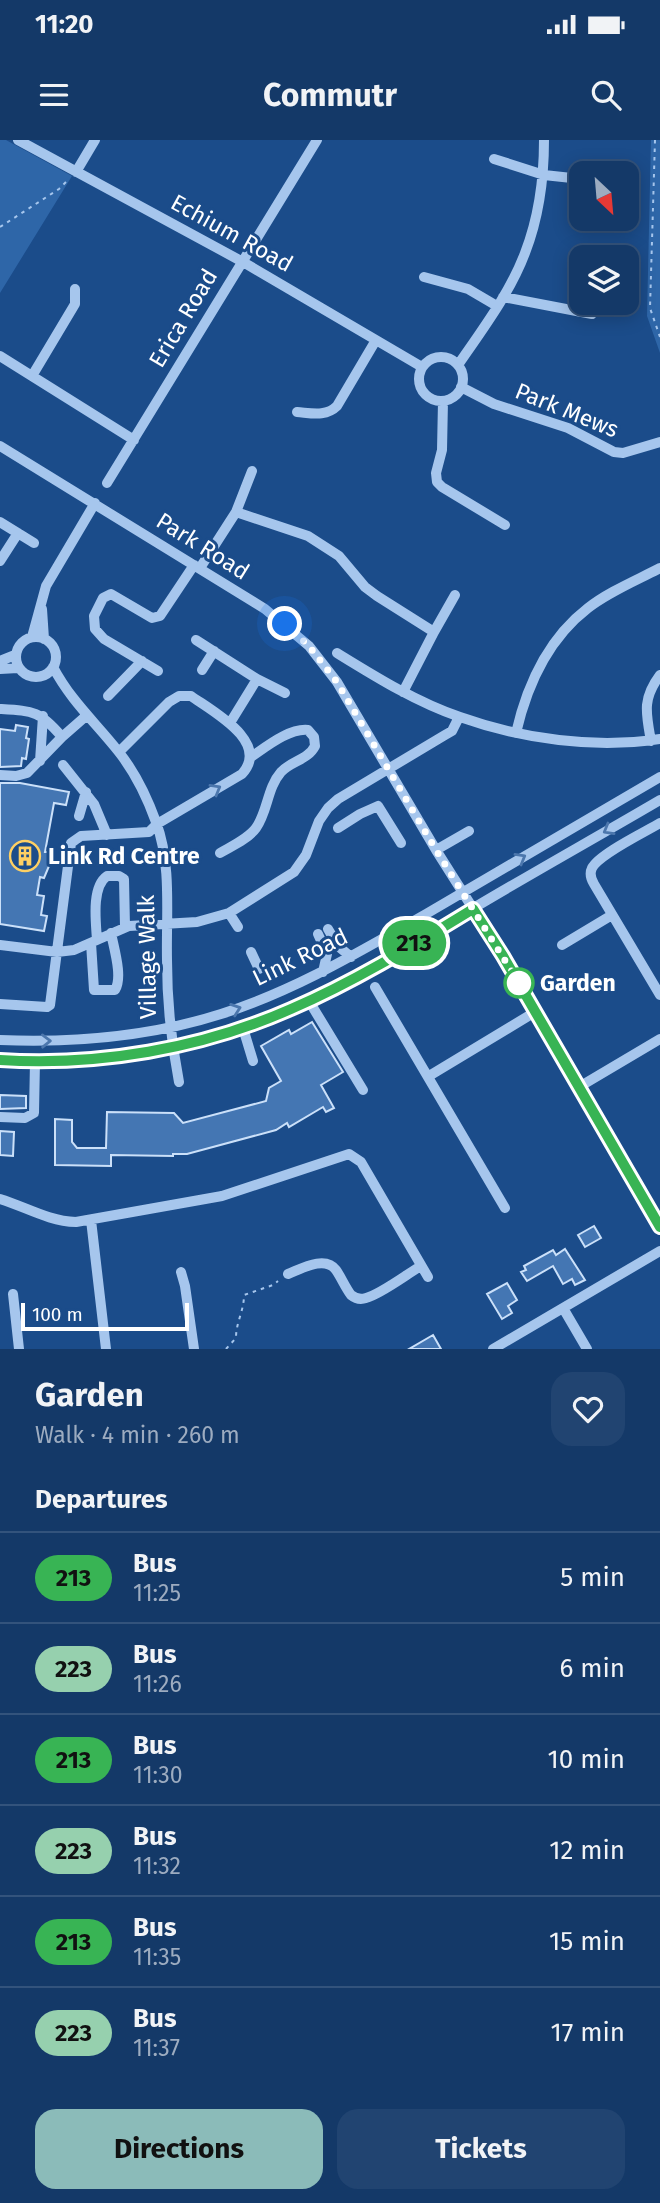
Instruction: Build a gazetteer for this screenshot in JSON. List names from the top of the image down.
{
  "streets": {
    "street": [
      "Echium Road",
      "Erica Road",
      "Park Mews",
      "Park Road",
      "Village Walk",
      "Link Road"
    ]
  },
  "crossings": [
    ["Echium Road", "Erica Road"],
    ["Echium Road", "Park Mews"],
    ["Park Road", "Link Road"],
    ["Village Walk", "Link Road"]
  ],
  "places": {
    "building": ["Link Rd Centre"],
    "other": ["Garden"]
  },
  "lines": ["bus line 213"],
  "scale_bar": "100 m",
  "north": "bottom right",
  "page": {
    "status": "11:20",
    "header": "Commutr",
    "on_map": "213",
    "scale": "100 m",
    "heading": [
      ["Garden", "Walk · 4 min · 260 m"],
      "Departures"
    ],
    "list": [
      {
        "mark": "213",
        "name": "Bus",
        "note": "11:25",
        "value": "5 min"
      },
      {
        "mark": "223",
        "name": "Bus",
        "note": "11:26",
        "value": "6 min"
      },
      {
        "mark": "213",
        "name": "Bus",
        "note": "11:30",
        "value": "10 min"
      },
      {
        "mark": "223",
        "name": "Bus",
        "note": "11:32",
        "value": "12 min"
      },
      {
        "mark": "213",
        "name": "Bus",
        "note": "11:35",
        "value": "15 min"
      },
      {
        "mark": "223",
        "name": "Bus",
        "note": "11:37",
        "value": "17 min"
      }
    ],
    "buttons": ["Directions", "Tickets"]
  }
}
